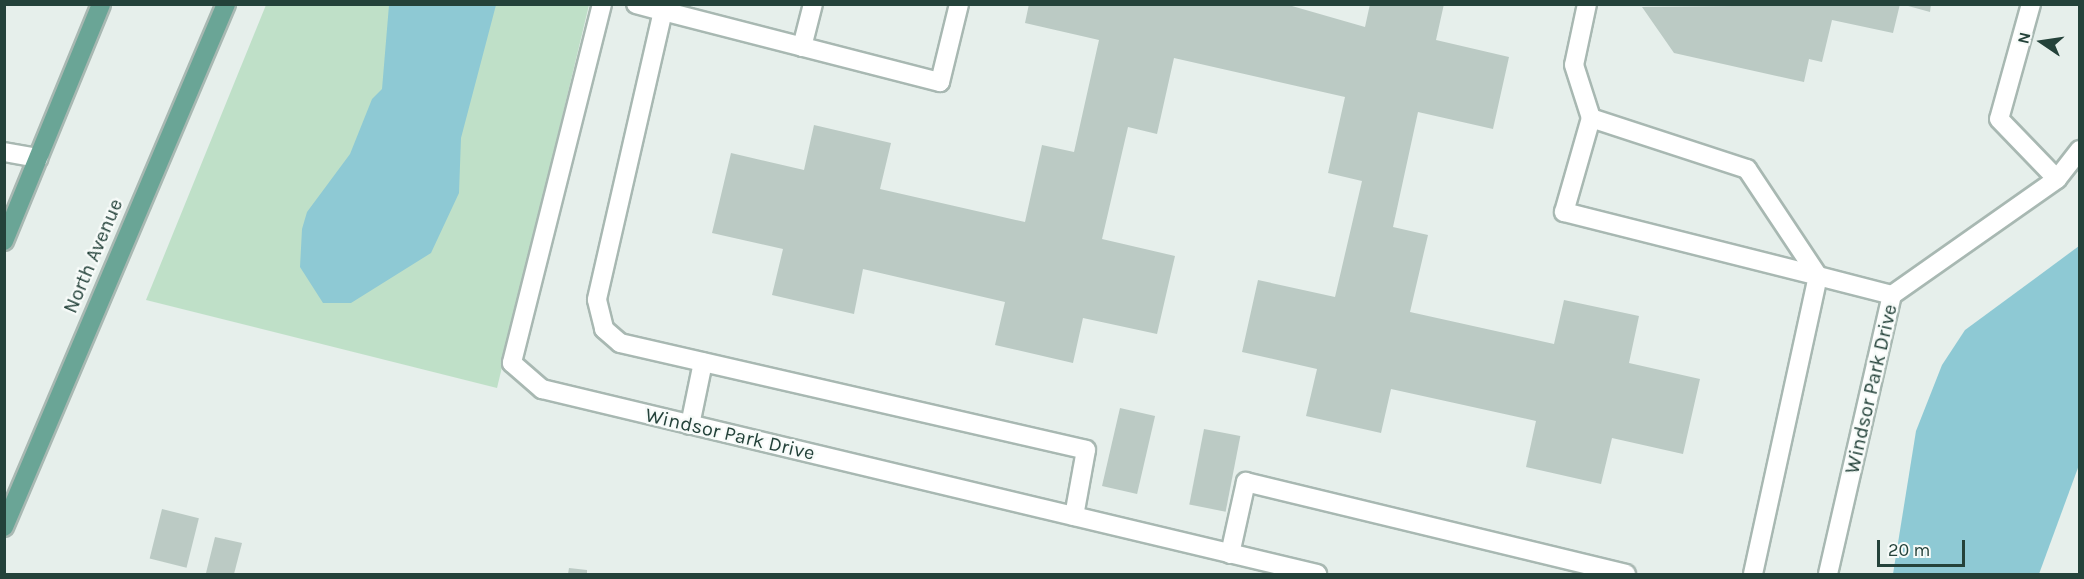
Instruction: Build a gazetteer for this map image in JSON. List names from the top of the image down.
{
  "streets": {
    "main road": ["North Avenue"],
    "street": ["Windsor Park Drive"]
  },
  "scale_bar": "20 m",
  "north": "left"
}
